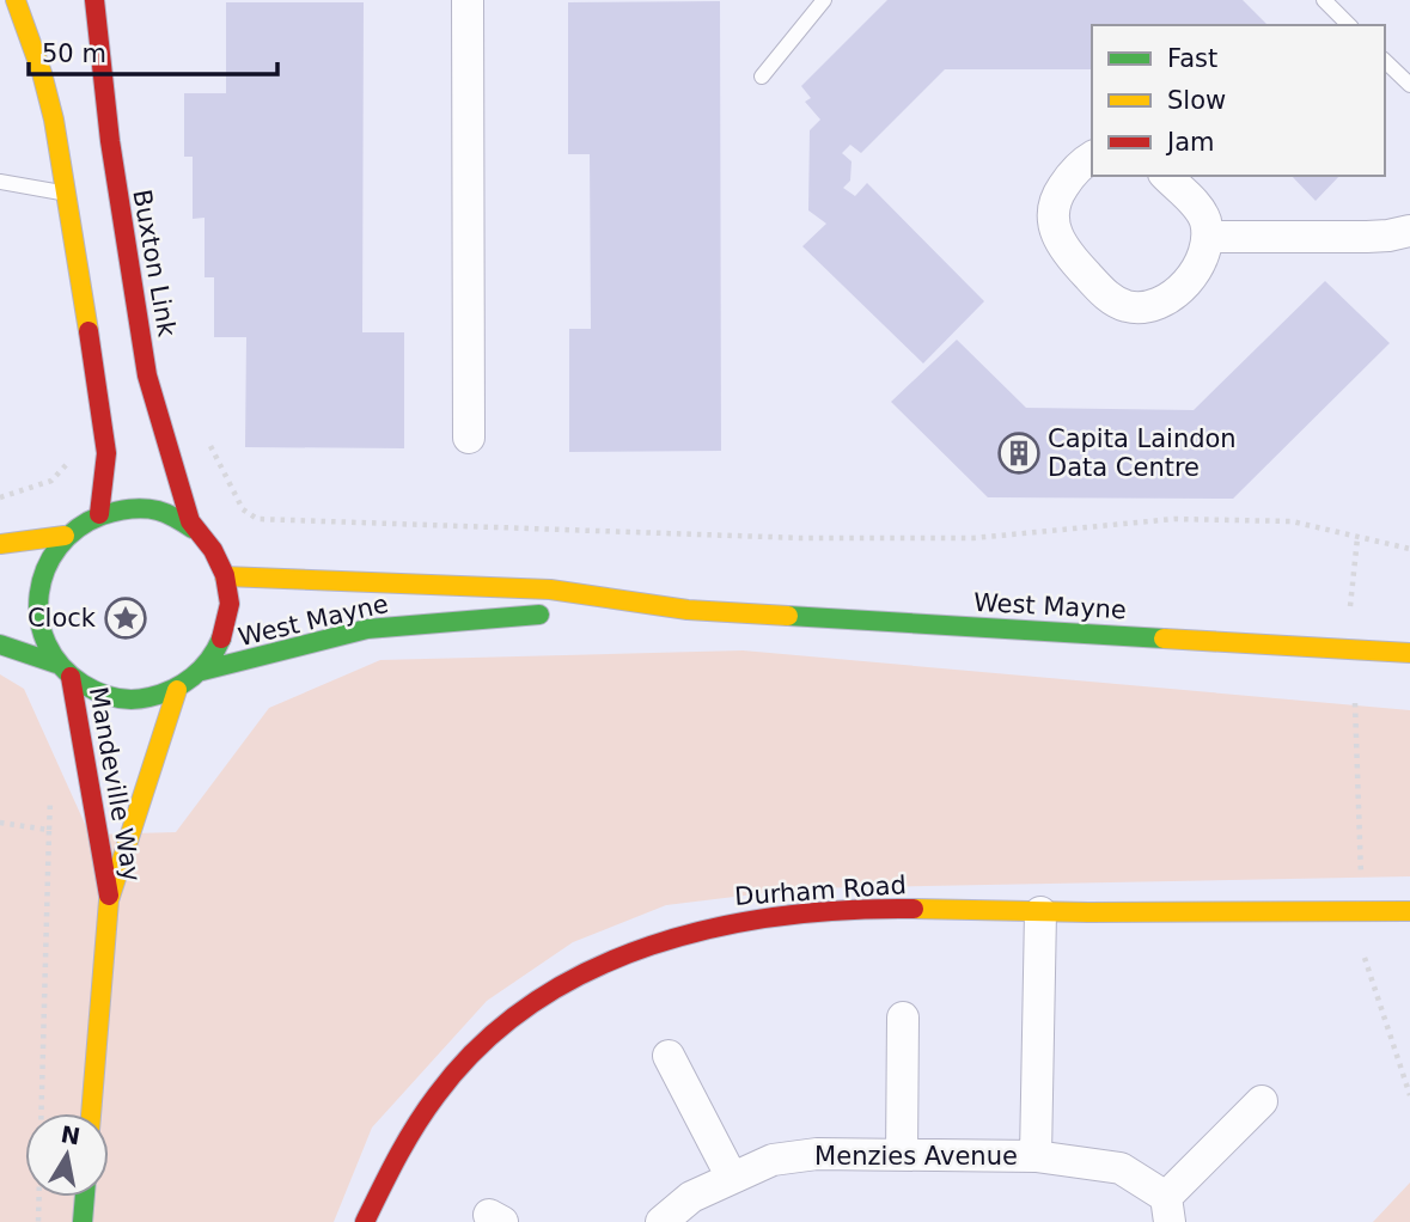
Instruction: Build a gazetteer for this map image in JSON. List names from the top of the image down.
{
  "streets": {
    "main road": [
      "Buxton Link",
      "West Mayne",
      "Mandeville Way",
      "Durham Road"
    ],
    "street": ["Menzies Avenue"]
  },
  "crossings": [
    ["Buxton Link", "West Mayne"],
    ["Buxton Link", "Mandeville Way"],
    ["West Mayne", "Mandeville Way"],
    ["Durham Road", "Menzies Avenue"]
  ],
  "places": {
    "building": ["Capita Laindon Data Centre"],
    "place": ["Clock"]
  },
  "legend": ["Fast", "Slow", "Jam"],
  "scale_bar": "50 m",
  "north": "top"
}
